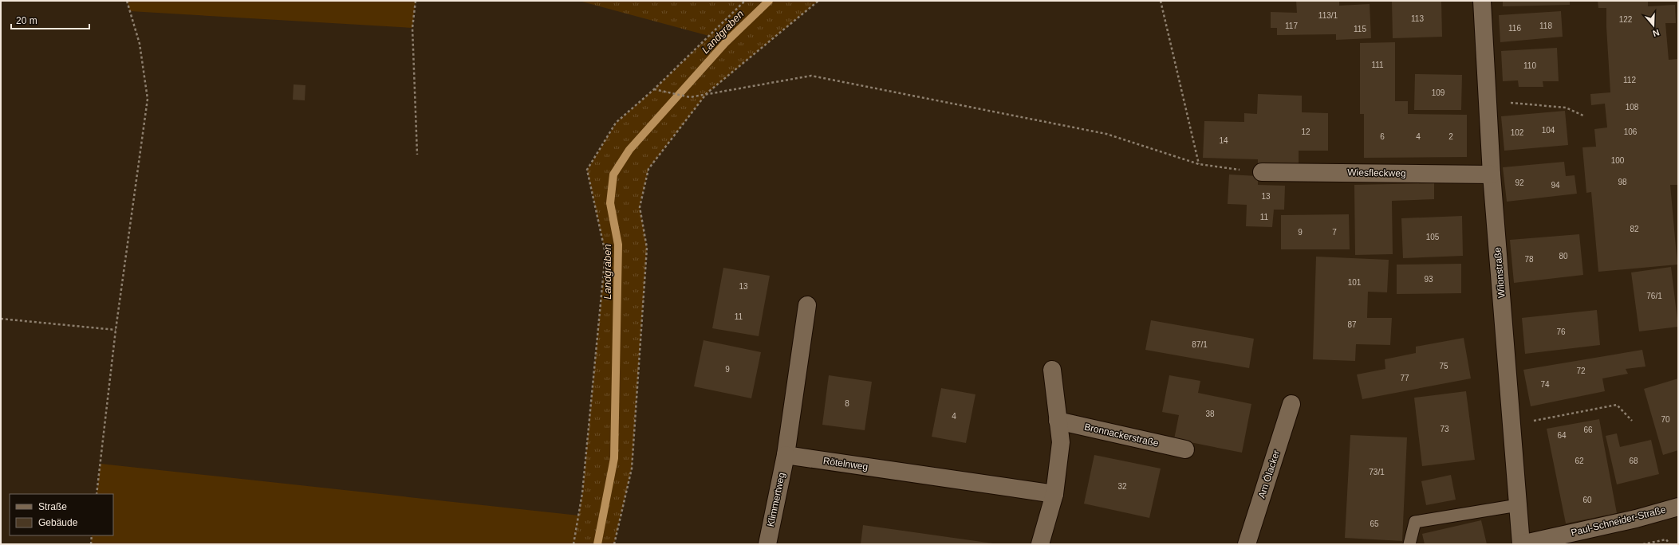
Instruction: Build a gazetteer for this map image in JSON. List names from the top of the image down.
{
  "streets": {
    "street": [
      "Wiesfleckweg",
      "Wilonstraße",
      "Bronnackerstraße",
      "Rötelnweg",
      "Am Ölacker",
      "Klimmertweg",
      "Paul-Schneider-Straße"
    ]
  },
  "crossings": [
    ["Wiesfleckweg", "Wilonstraße"],
    ["Wilonstraße", "Paul-Schneider-Straße"],
    ["Rötelnweg", "Klimmertweg"]
  ],
  "water": ["Landgraben"],
  "house_numbers": [
    "113/1",
    "113",
    "122",
    "117",
    "118",
    "116",
    "115",
    "111",
    "110",
    "112",
    "109",
    "108",
    "104",
    "12",
    "106",
    "102",
    "6",
    "4",
    "2",
    "14",
    "100",
    "98",
    "92",
    "94",
    "13",
    "11",
    "82",
    "9",
    "7",
    "105",
    "80",
    "78",
    "93",
    "101",
    "13",
    "76/1",
    "11",
    "87",
    "76",
    "87/1",
    "75",
    "9",
    "72",
    "77",
    "74",
    "8",
    "38",
    "4",
    "70",
    "73",
    "66",
    "64",
    "62",
    "68",
    "73/1",
    "32",
    "60",
    "65"
  ],
  "legend": ["Straße", "Gebäude"],
  "scale_bar": "20 m",
  "north": "bottom"
}
